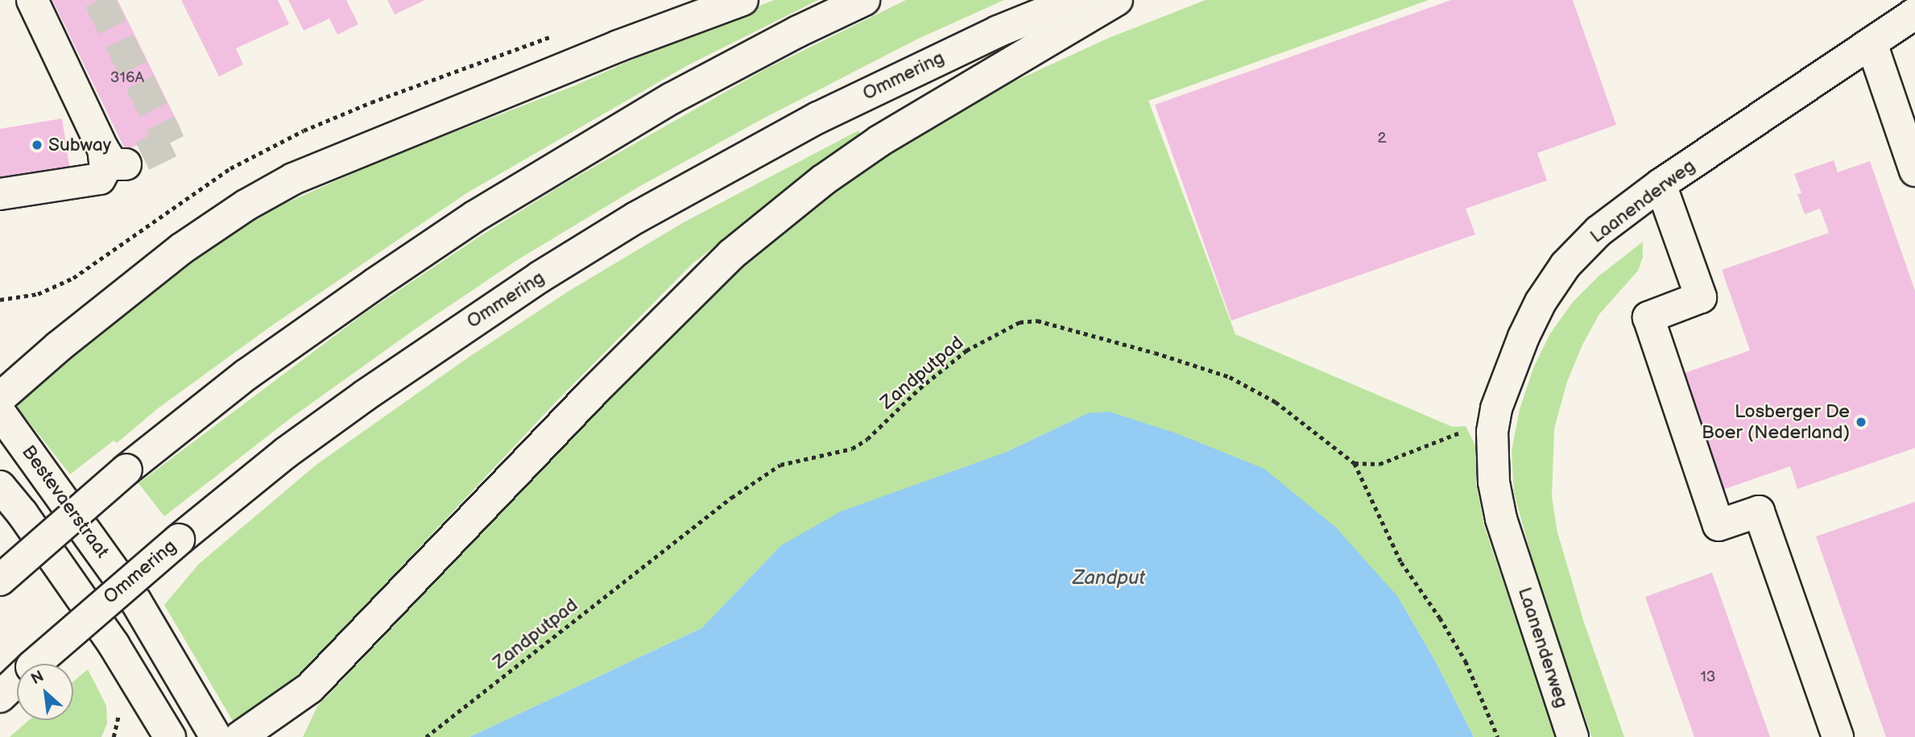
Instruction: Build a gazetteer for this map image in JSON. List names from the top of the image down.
{
  "streets": {
    "main road": ["Ommering", "Laanenderweg", "Bestevaerstraat"],
    "path": ["Zandputpad"]
  },
  "water": ["Zandput"],
  "places": ["Subway", "Losberger De Boer (Nederland)"],
  "house_numbers": ["316A", "2", "13"],
  "north": "top left"
}
